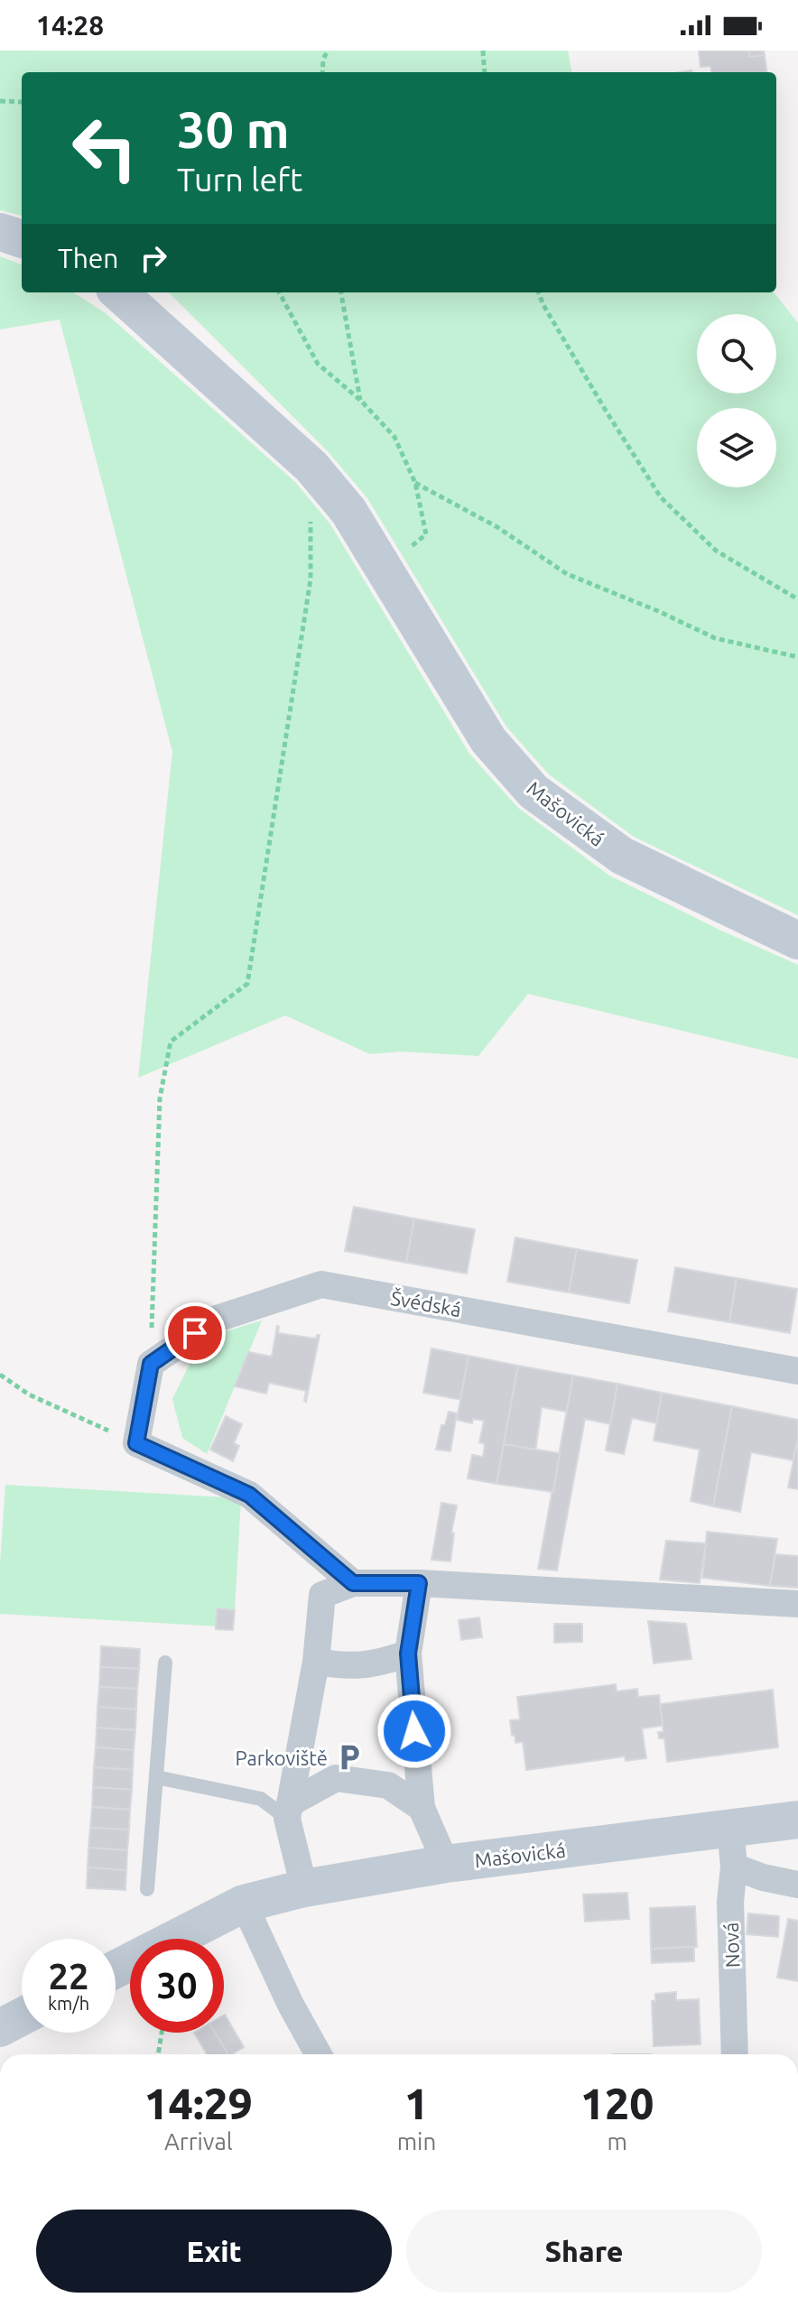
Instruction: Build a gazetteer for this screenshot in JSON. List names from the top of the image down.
{
  "streets": {
    "street": ["Mašovická", "Švédská", "Nová"]
  },
  "crossings": [
    ["Mašovická", "Nová"]
  ],
  "places": {
    "parking": ["Parkoviště"]
  },
  "page": {
    "status": "14:28",
    "turn": ["30 m", "Turn left"],
    "then": "Then",
    "speed": "22 km/h",
    "limit": "30",
    "eta": [
      "14:29",
      "Arrival",
      "1",
      "min",
      "120",
      "m"
    ],
    "buttons": ["Exit", "Share"]
  }
}
